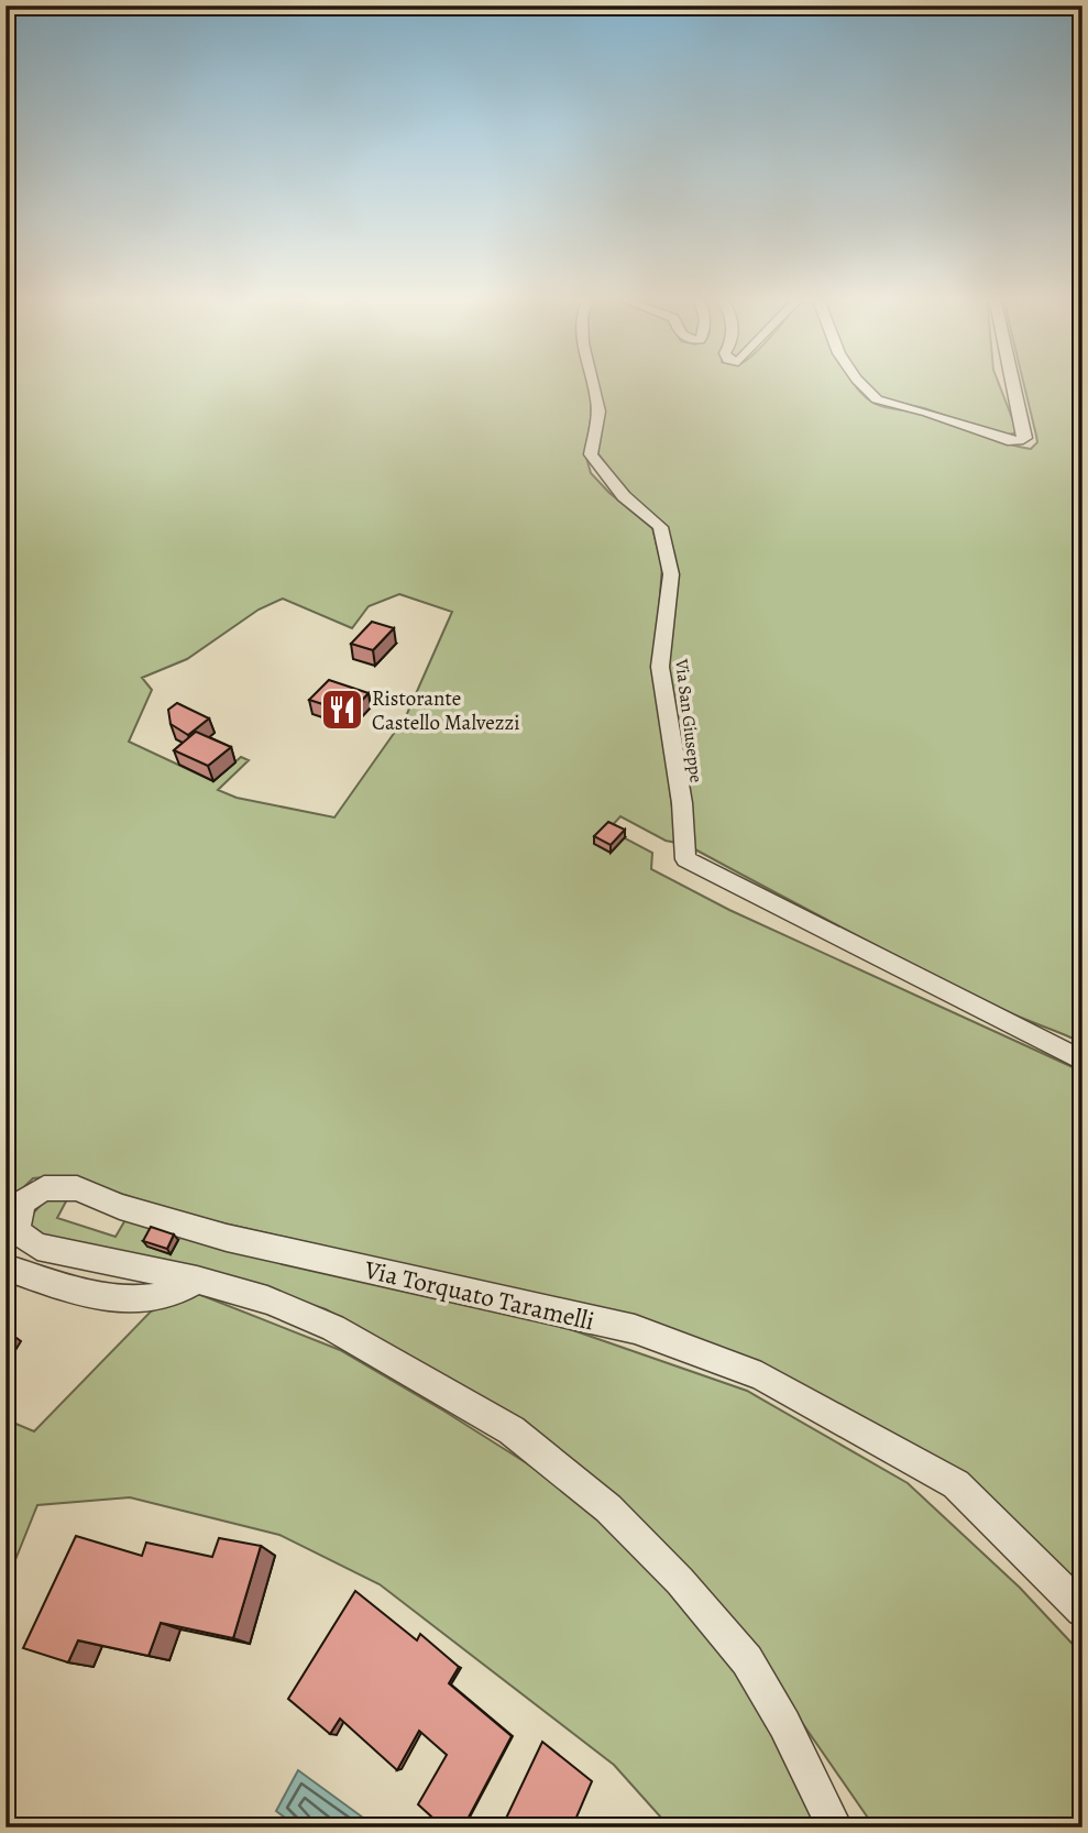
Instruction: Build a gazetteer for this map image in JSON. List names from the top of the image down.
{
  "streets": {
    "street": ["Via San Giuseppe", "Via Torquato Taramelli"]
  },
  "places": {
    "restaurant": ["Ristorante Castello Malvezzi"]
  }
}
